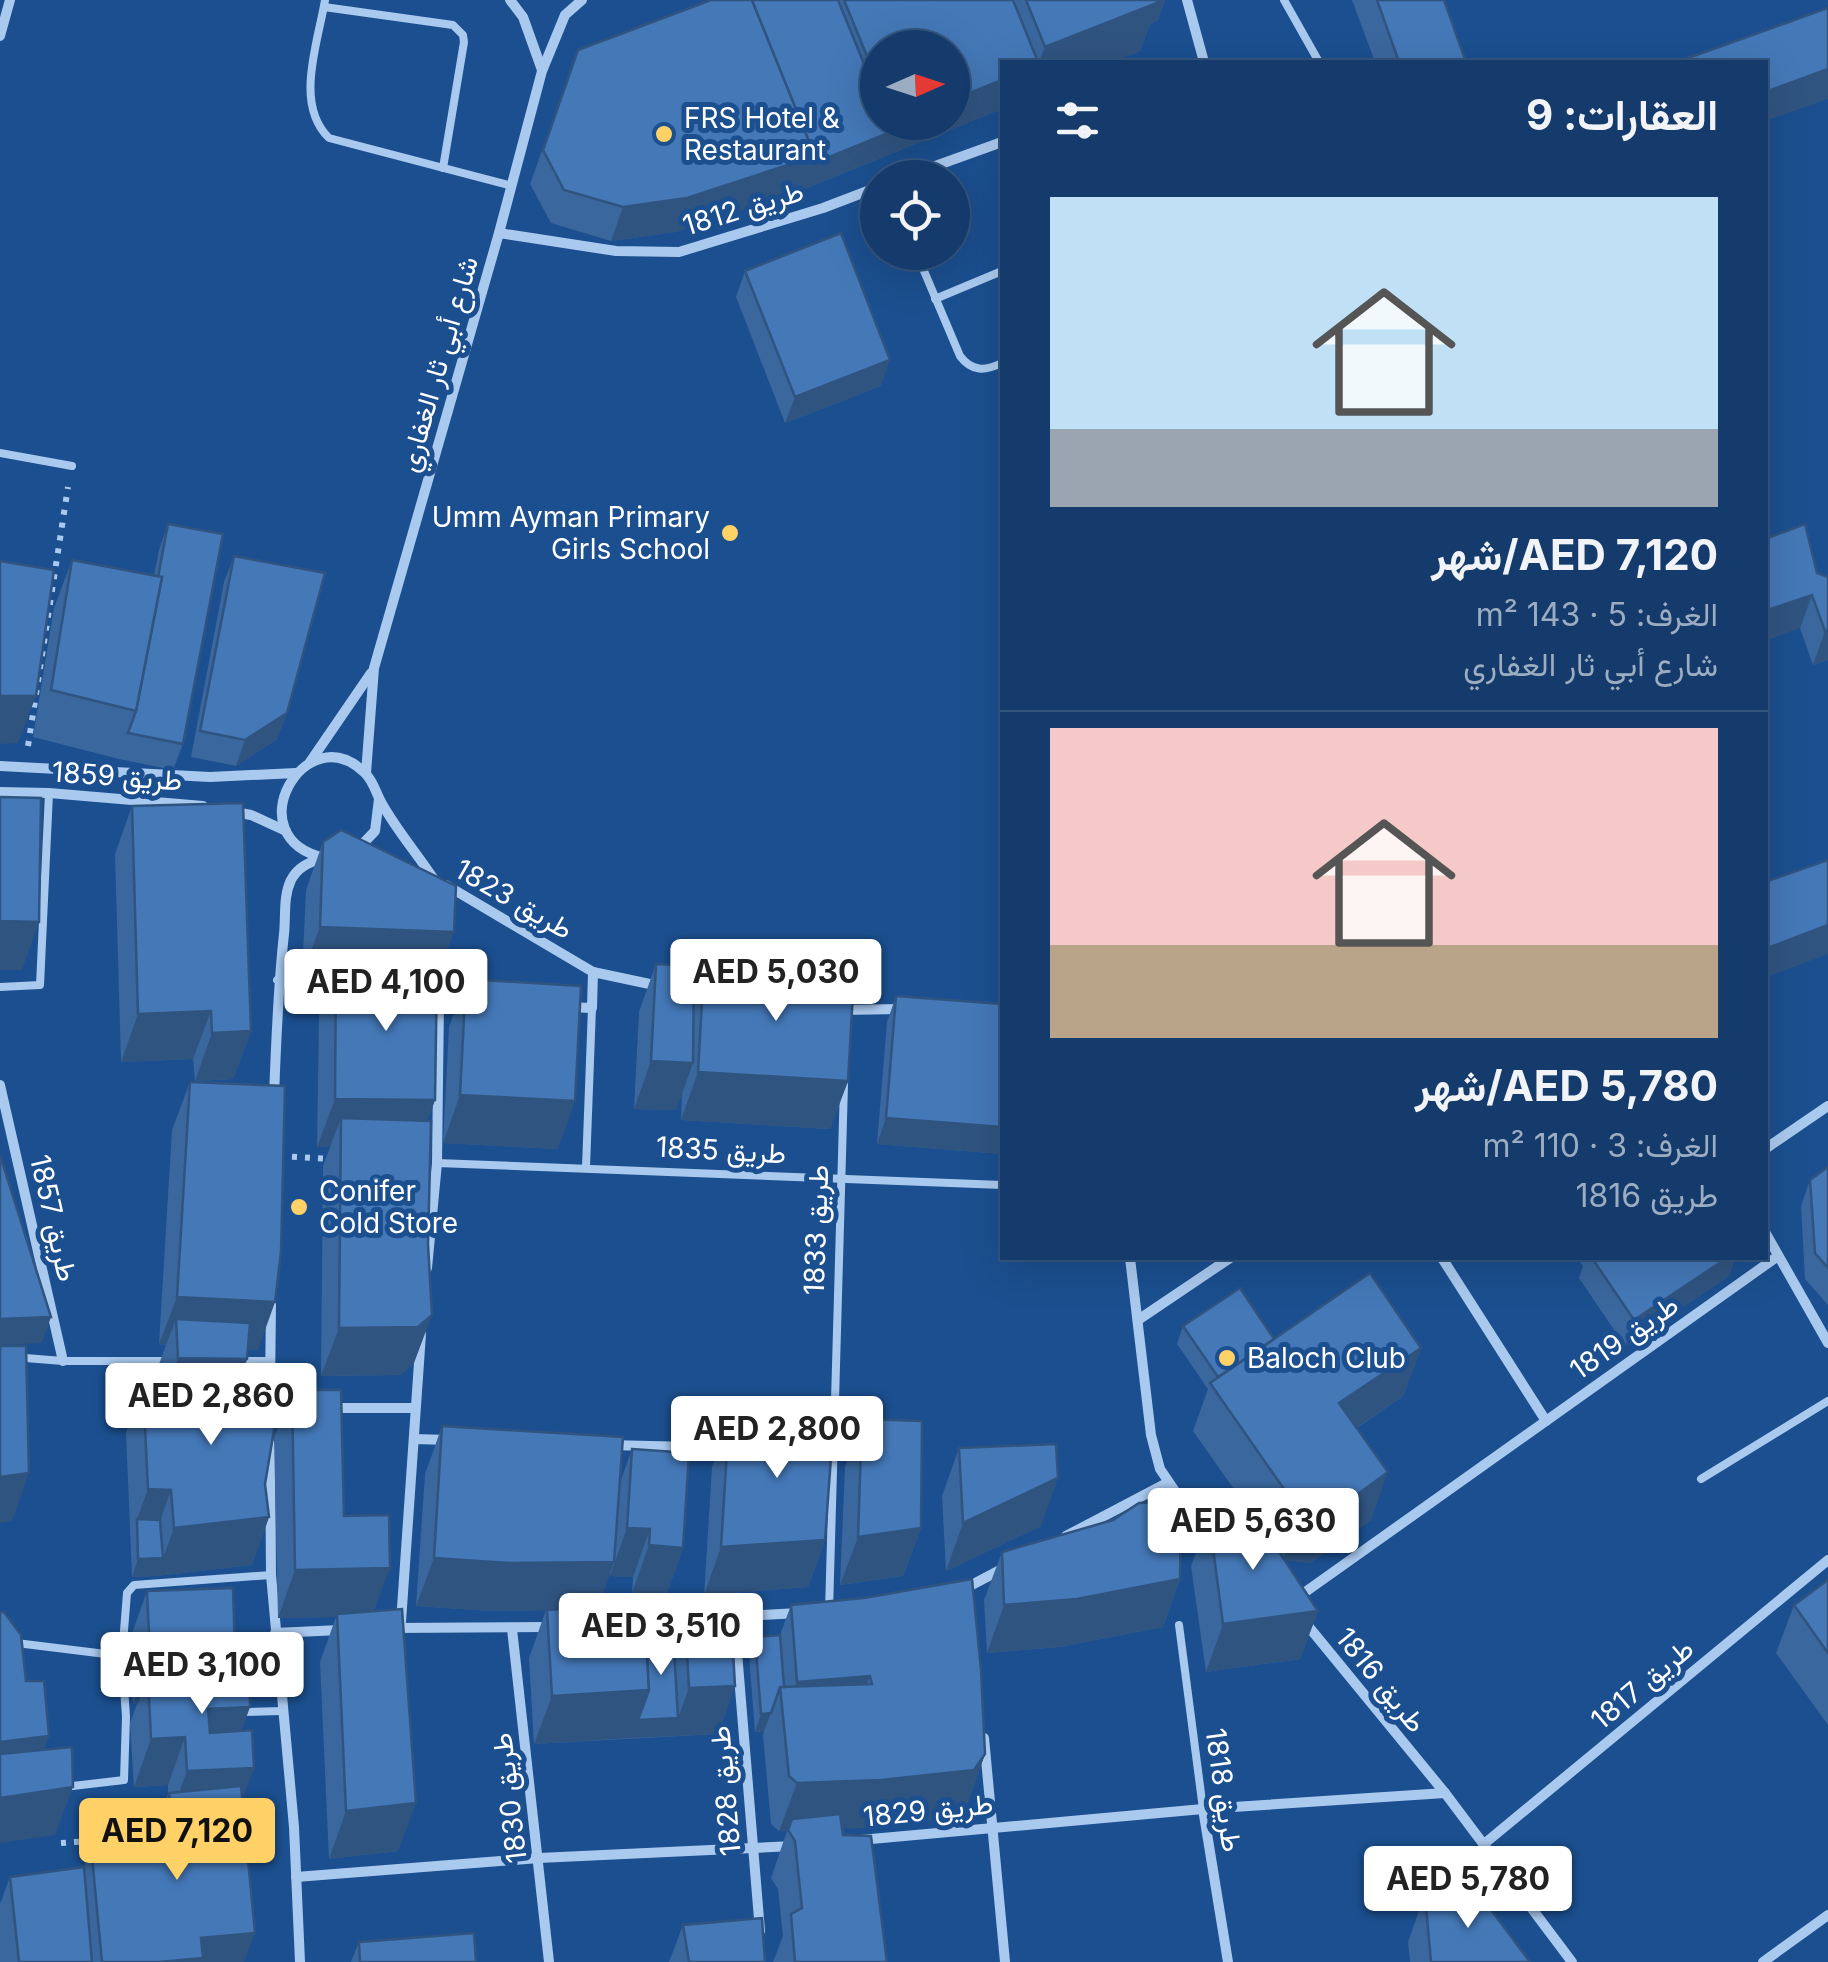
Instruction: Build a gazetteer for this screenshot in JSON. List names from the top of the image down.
{
  "streets": {
    "street": [
      "طريق 1812",
      "شارع أبي ثار الغفاري",
      "طريق 1859",
      "طريق 1823",
      "طريق 1857",
      "طريق 1819",
      "طريق 1816",
      "طريق 1817",
      "طريق 1818",
      "طريق 1828",
      "طريق 1830",
      "طريق 1829"
    ],
    "lane": ["طريق 1835", "طريق 1833"]
  },
  "crossings": [
    ["طريق 1812", "شارع أبي ثار الغفاري"],
    ["شارع أبي ثار الغفاري", "طريق 1859"],
    ["طريق 1823", "طريق 1835"],
    ["طريق 1835", "طريق 1833"],
    ["طريق 1819", "طريق 1816"],
    ["طريق 1816", "طريق 1817"],
    ["طريق 1816", "طريق 1829"],
    ["طريق 1818", "طريق 1829"]
  ],
  "places": [
    "FRS Hotel & Restaurant",
    "Umm Ayman Primary Girls School",
    "Conifer Cold Store",
    "Baloch Club"
  ],
  "north": "right",
  "page": {
    "heading": "العقارات: 9",
    "list": [
      {
        "name": "AED 7,120/شهر",
        "note": "الغرف: 5 · 143 m² · شارع أبي ثار الغفاري"
      },
      {
        "name": "AED 5,780/شهر",
        "note": "الغرف: 3 · 110 m² · طريق 1816"
      }
    ],
    "price": [
      "AED 5,030",
      "AED 4,100",
      "AED 2,860",
      "AED 2,800",
      "AED 5,630",
      "AED 3,510",
      "AED 3,100",
      "AED 7,120",
      "AED 5,780"
    ]
  }
}
